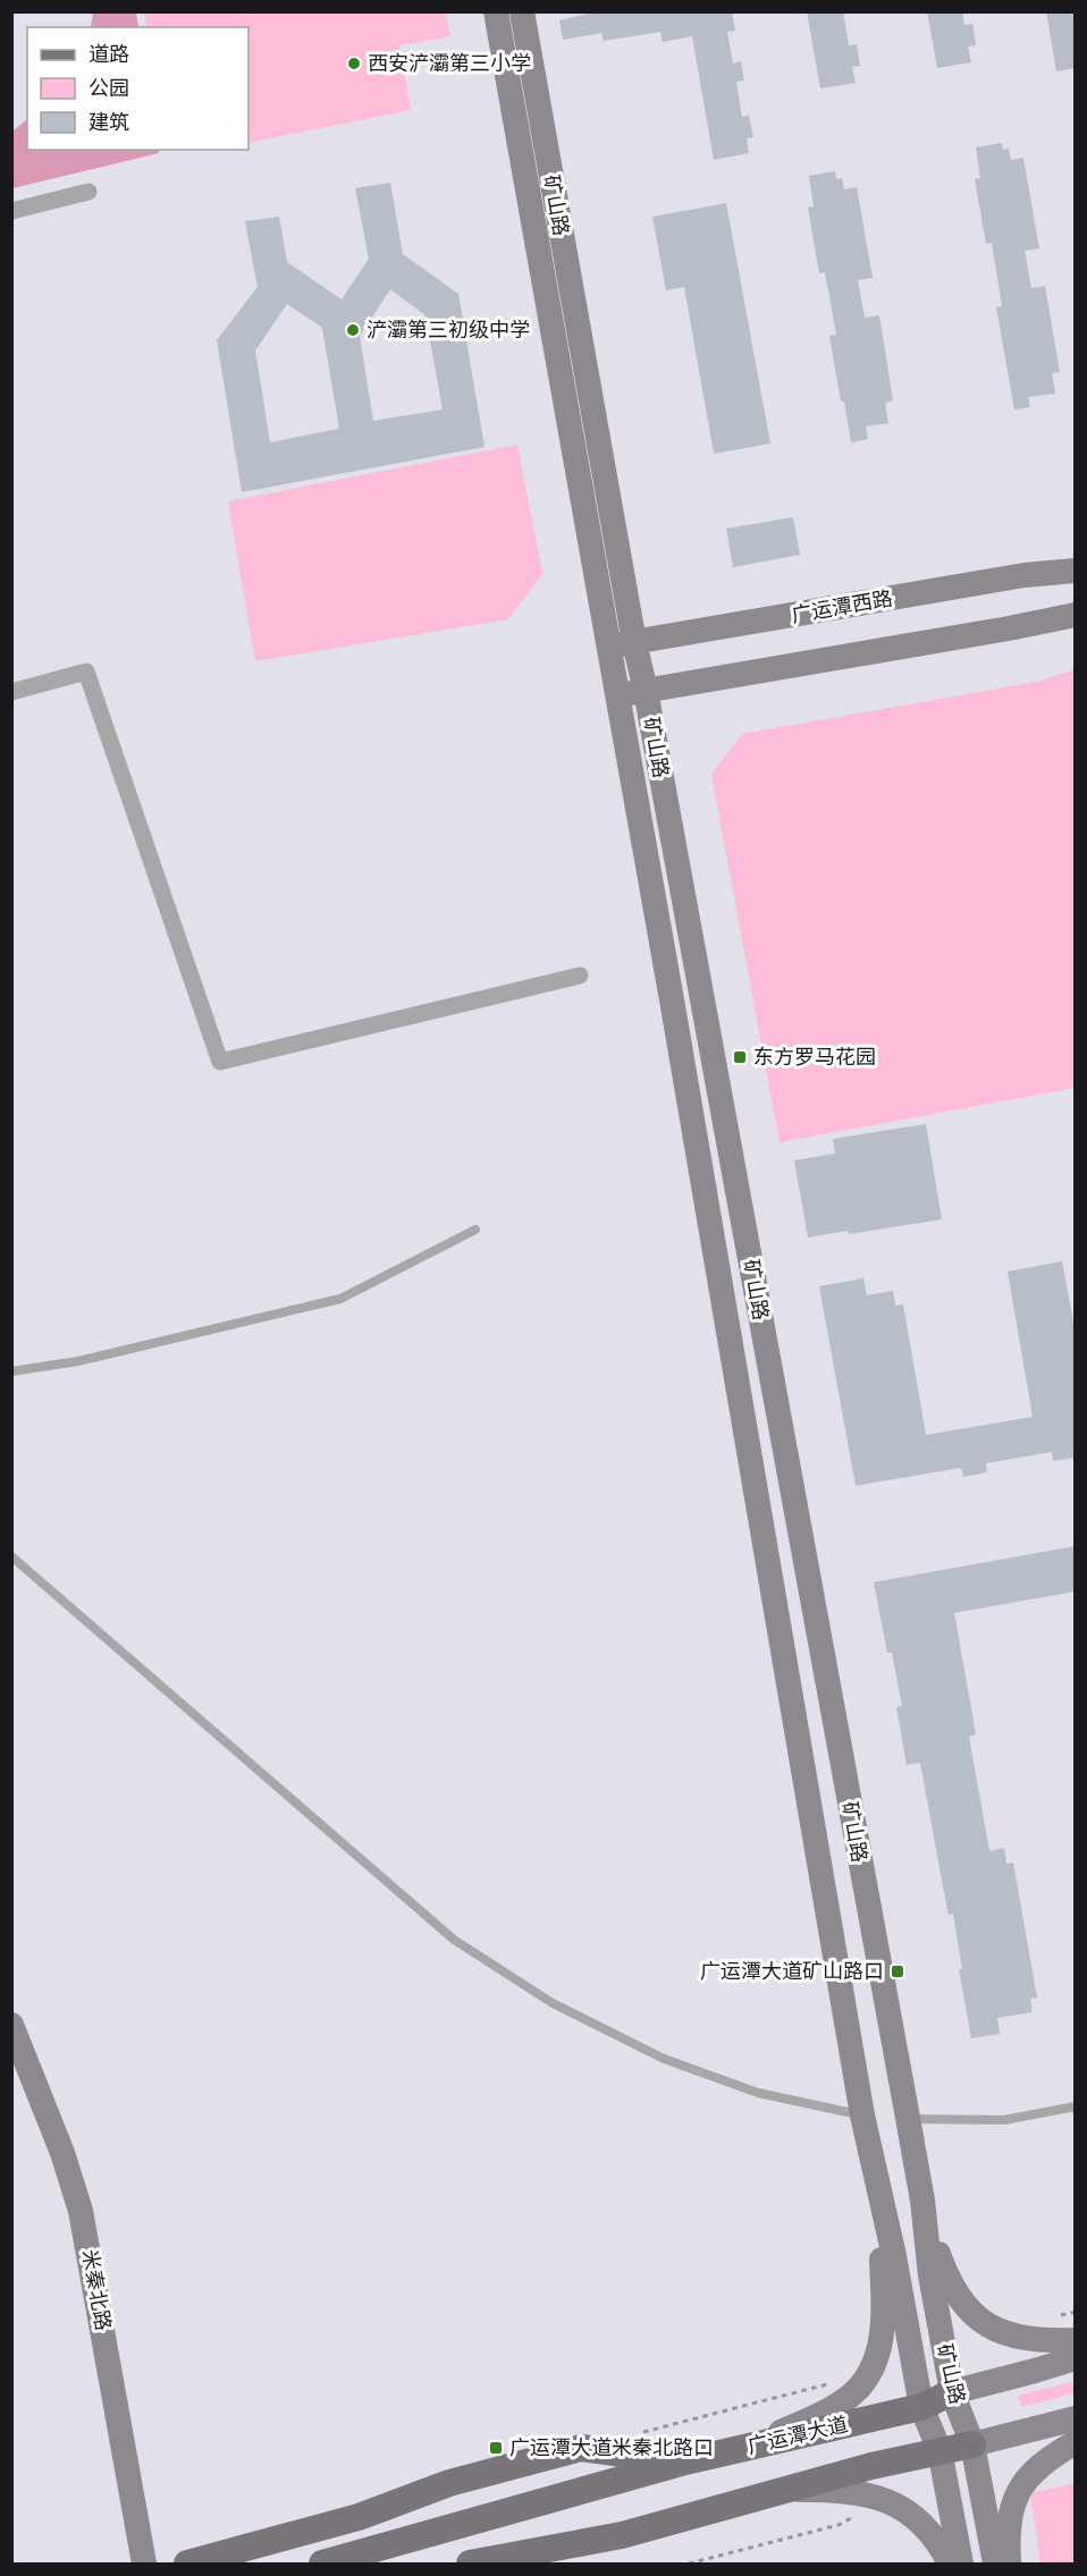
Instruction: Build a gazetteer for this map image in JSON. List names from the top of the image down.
{
  "streets": {
    "main road": [
      "矿山路",
      "广运潭西路",
      "米秦北路",
      "广运潭大道"
    ]
  },
  "crossings": [
    ["矿山路", "广运潭西路"],
    ["矿山路", "广运潭大道"]
  ],
  "places": {
    "other": ["西安浐灞第三小学", "浐灞第三初级中学"],
    "transit": ["东方罗马花园", "广运潭大道矿山路口", "广运潭大道米秦北路口"]
  },
  "legend": ["道路", "公园", "建筑"]
}
